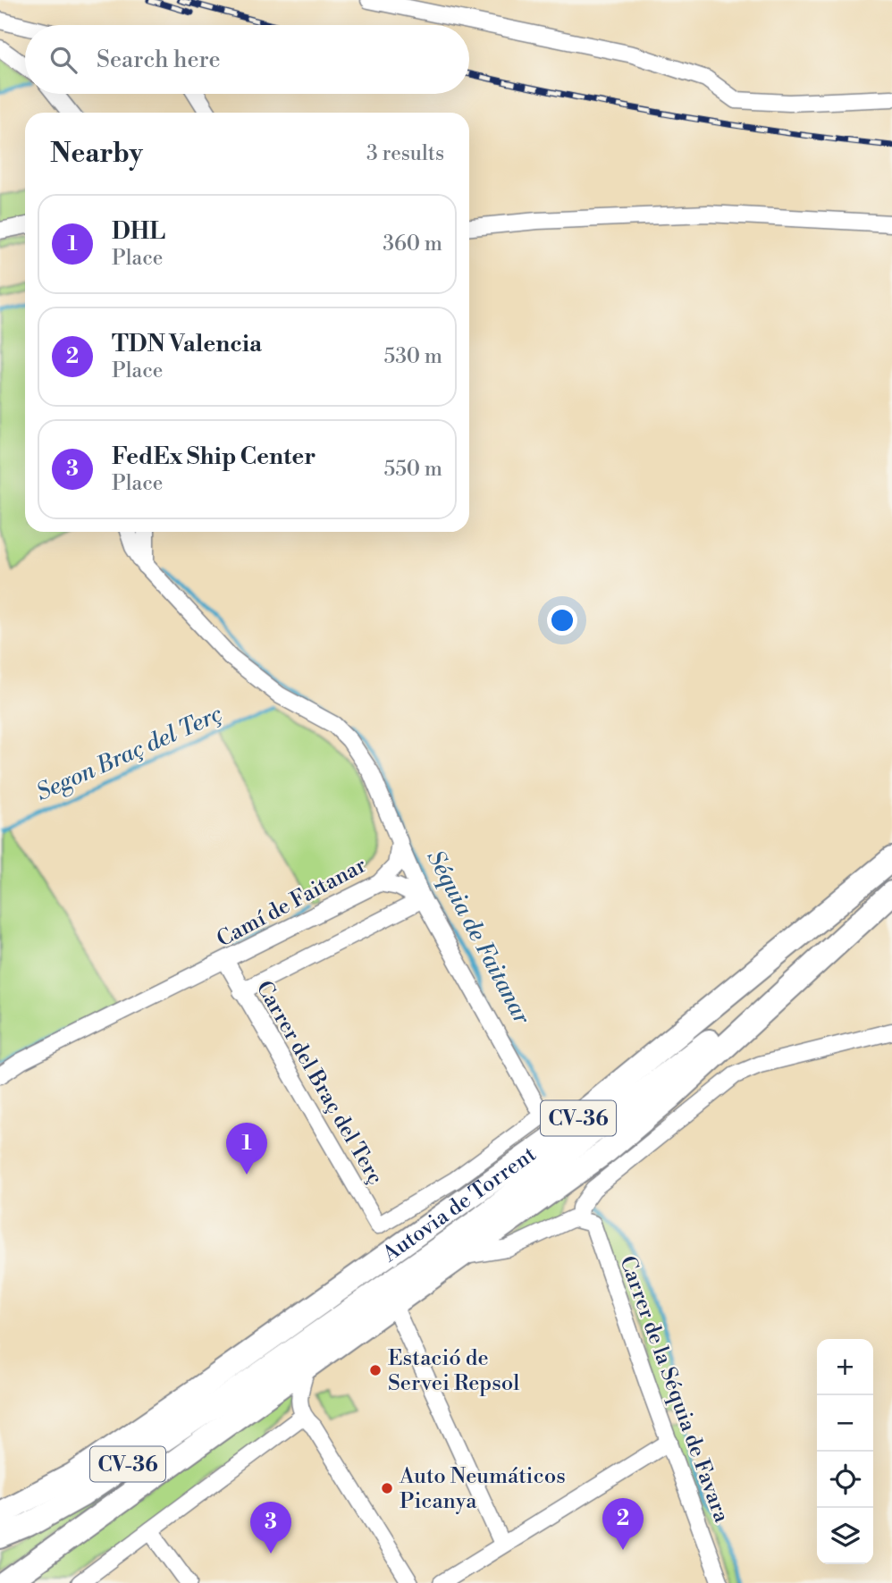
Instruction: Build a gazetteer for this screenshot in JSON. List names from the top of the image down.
{
  "streets": {
    "highway": ["CV-36", "Autovia de Torrent"],
    "street": ["Camí de Faitanar", "Carrer del Braç del Terç", "Carrer de la Séquia de Favara"]
  },
  "crossings": [
    ["Camí de Faitanar", "Carrer del Braç del Terç"]
  ],
  "water": ["Segon Braç del Terç", "Séquia de Faitanar"],
  "places": ["Estació de Servei Repsol", "Auto Neumáticos Picanya"],
  "page": {
    "search": "Search here",
    "heading": ["Nearby", "3 results"],
    "list": [
      {
        "mark": "1",
        "name": "DHL",
        "note": "Place",
        "value": "360 m"
      },
      {
        "mark": "2",
        "name": "TDN Valencia",
        "note": "Place",
        "value": "530 m"
      },
      {
        "mark": "3",
        "name": "FedEx Ship Center",
        "note": "Place",
        "value": "550 m"
      }
    ],
    "pins": ["1", "2", "3"],
    "map_buttons": ["+", "−"]
  }
}
